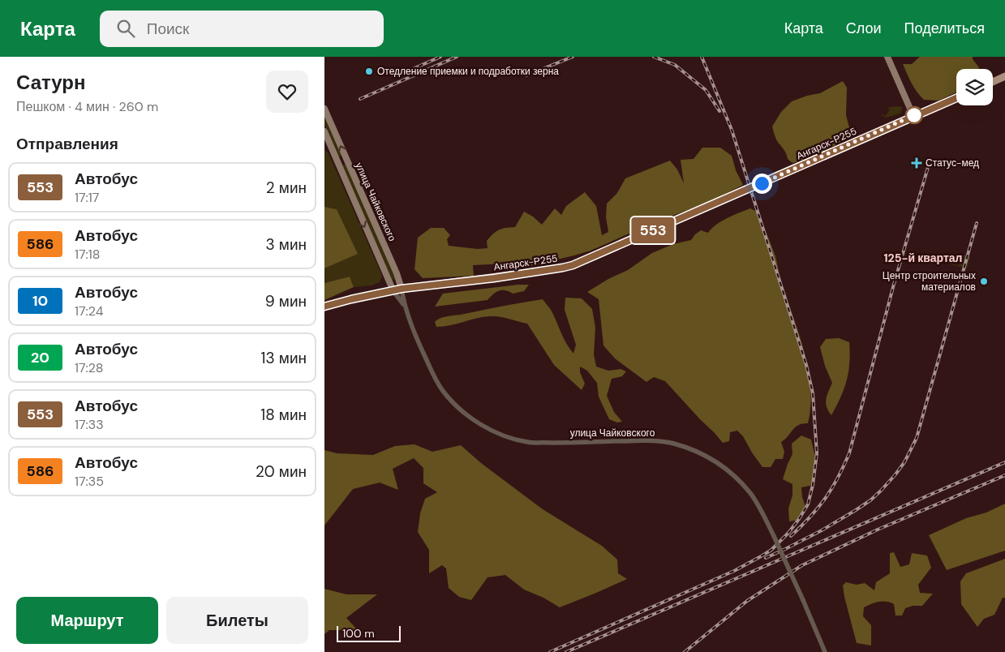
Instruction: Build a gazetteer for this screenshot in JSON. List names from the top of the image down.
{
  "streets": {
    "main road": ["Ангарск-Р255", "улица Чайковского"]
  },
  "crossings": [
    ["Ангарск-Р255", "улица Чайковского"]
  ],
  "districts": ["125-й квартал"],
  "places": {
    "other": ["Отедление приемки и подработки зерна", "Центр строительных материалов"],
    "health": ["Статус-мед"]
  },
  "lines": ["bus line 553"],
  "scale_bar": "100 m",
  "page": {
    "header": "Карта",
    "search": "Поиск",
    "nav": ["Карта", "Слои", "Поделиться"],
    "heading": [
      ["Сатурн", "Пешком · 4 мин · 260 m"],
      "Отправления"
    ],
    "on_map": "553",
    "list": [
      {
        "mark": "553",
        "name": "Автобус",
        "note": "17:17",
        "value": "2 мин"
      },
      {
        "mark": "586",
        "name": "Автобус",
        "note": "17:18",
        "value": "3 мин"
      },
      {
        "mark": "10",
        "name": "Автобус",
        "note": "17:24",
        "value": "9 мин"
      },
      {
        "mark": "20",
        "name": "Автобус",
        "note": "17:28",
        "value": "13 мин"
      },
      {
        "mark": "553",
        "name": "Автобус",
        "note": "17:33",
        "value": "18 мин"
      },
      {
        "mark": "586",
        "name": "Автобус",
        "note": "17:35",
        "value": "20 мин"
      }
    ],
    "buttons": ["Маршрут", "Билеты"],
    "scale": "100 m"
  }
}
